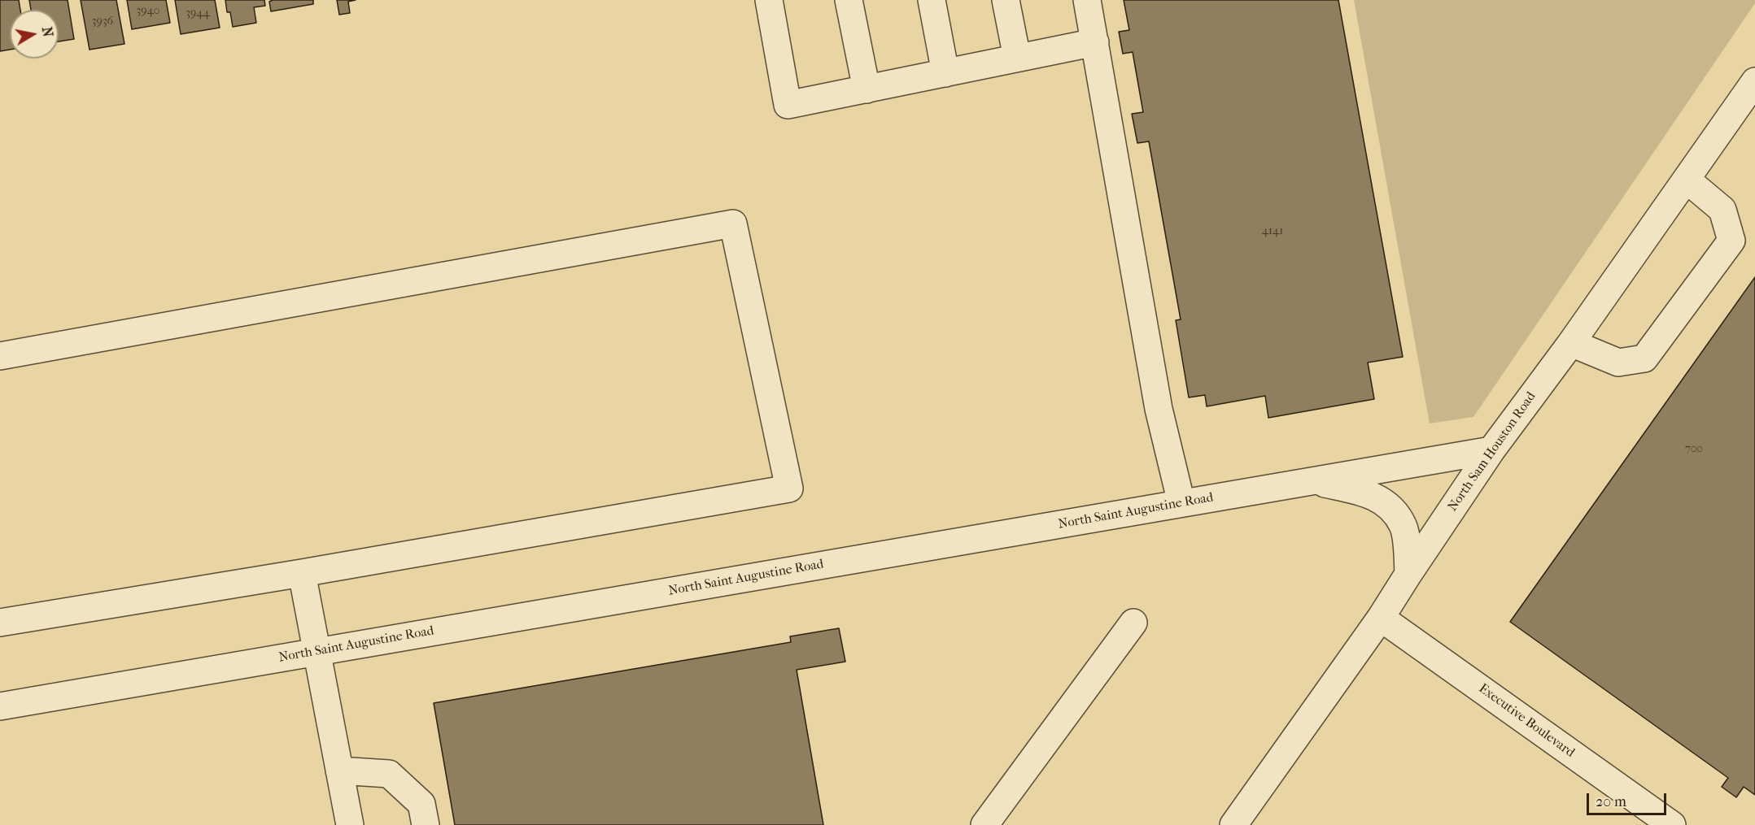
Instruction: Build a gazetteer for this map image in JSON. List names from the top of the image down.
{
  "streets": {
    "street": ["North Sam Houston Road", "North Saint Augustine Road", "Executive Boulevard"]
  },
  "crossings": [
    ["North Sam Houston Road", "North Saint Augustine Road"],
    ["North Sam Houston Road", "Executive Boulevard"]
  ],
  "house_numbers": [
    "3940",
    "3944",
    "3936",
    "4141",
    "700"
  ],
  "scale_bar": "20 m",
  "north": "right"
}
